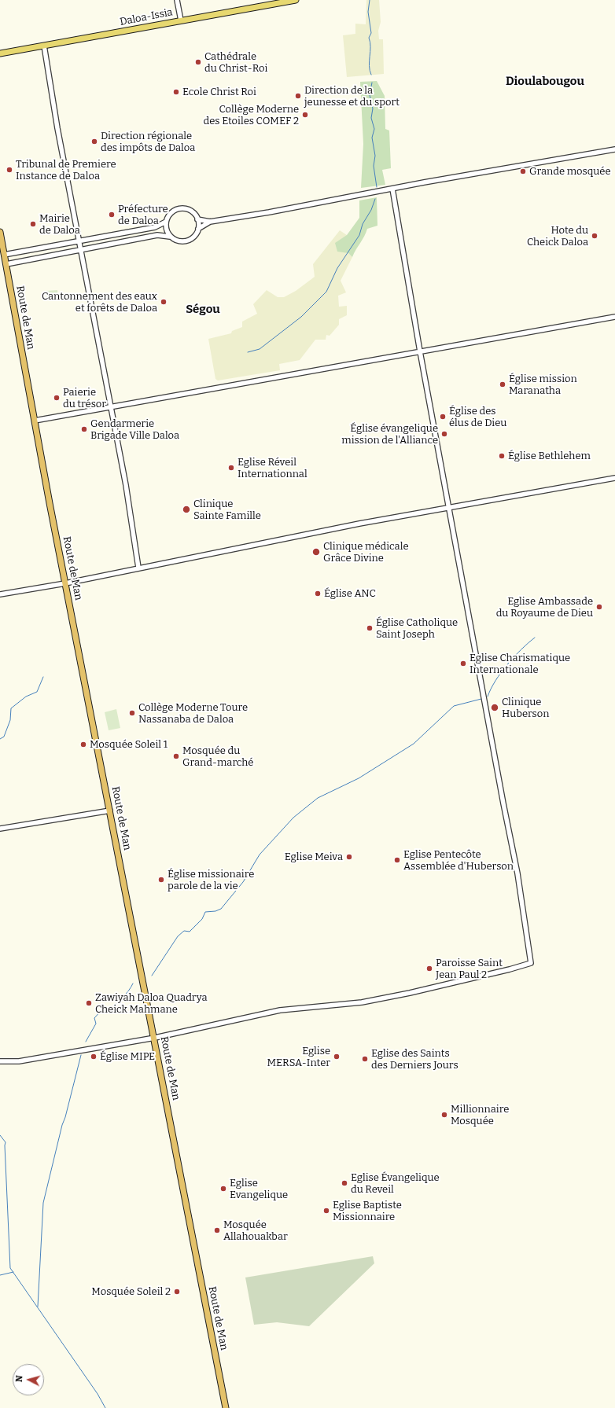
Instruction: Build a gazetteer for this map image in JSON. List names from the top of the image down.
{
  "streets": {
    "highway": ["Route de Man"],
    "main road": ["Daloa-Issia"]
  },
  "districts": ["Dioulabougou", "Ségou"],
  "places": [
    "Cathédrale du Christ-Roi",
    "Ecole Christ Roi",
    "Direction de la jeunesse et du sport",
    "Collège Moderne des Etoiles COMEF 2",
    "Direction régionale des impôts de Daloa",
    "Tribunal de Premiere Instance de Daloa",
    "Grande mosquée",
    "Préfecture de Daloa",
    "Mairie de Daloa",
    "Hote du Cheick Daloa",
    "Cantonnement des eaux et forêts de Daloa",
    "Église mission Maranatha",
    "Paierie du trésor",
    "Église des élus de Dieu",
    "Gendarmerie Brigade Ville Daloa",
    "Église évangelique mission de l'Alliance",
    "Église Bethlehem",
    "Eglise Réveil Internationnal",
    "Clinique Sainte Famille",
    "Clinique médicale Grâce Divine",
    "Église ANC",
    "Eglise Ambassade du Royaume de Dieu",
    "Église Catholique Saint Joseph",
    "Eglise Charismatique Internationale",
    "Clinique Huberson",
    "Collège Moderne Toure Nassanaba de Daloa",
    "Mosquée Soleil 1",
    "Mosquée du Grand-marché",
    "Eglise Meiva",
    "Eglise Pentecôte Assemblée d'Huberson",
    "Église missionaire parole de la vie",
    "Paroisse Saint Jean Paul 2",
    "Zawiyah Daloa Quadrya Cheick Mahmane",
    "Église MIPE",
    "Eglise MERSA-Inter",
    "Eglise des Saints des Derniers Jours",
    "Millionnaire Mosquée",
    "Eglise Évangelique du Reveil",
    "Eglise Evangelique",
    "Eglise Baptiste Missionnaire",
    "Mosquée Allahouakbar",
    "Mosquée Soleil 2"
  ],
  "north": "left"
}
